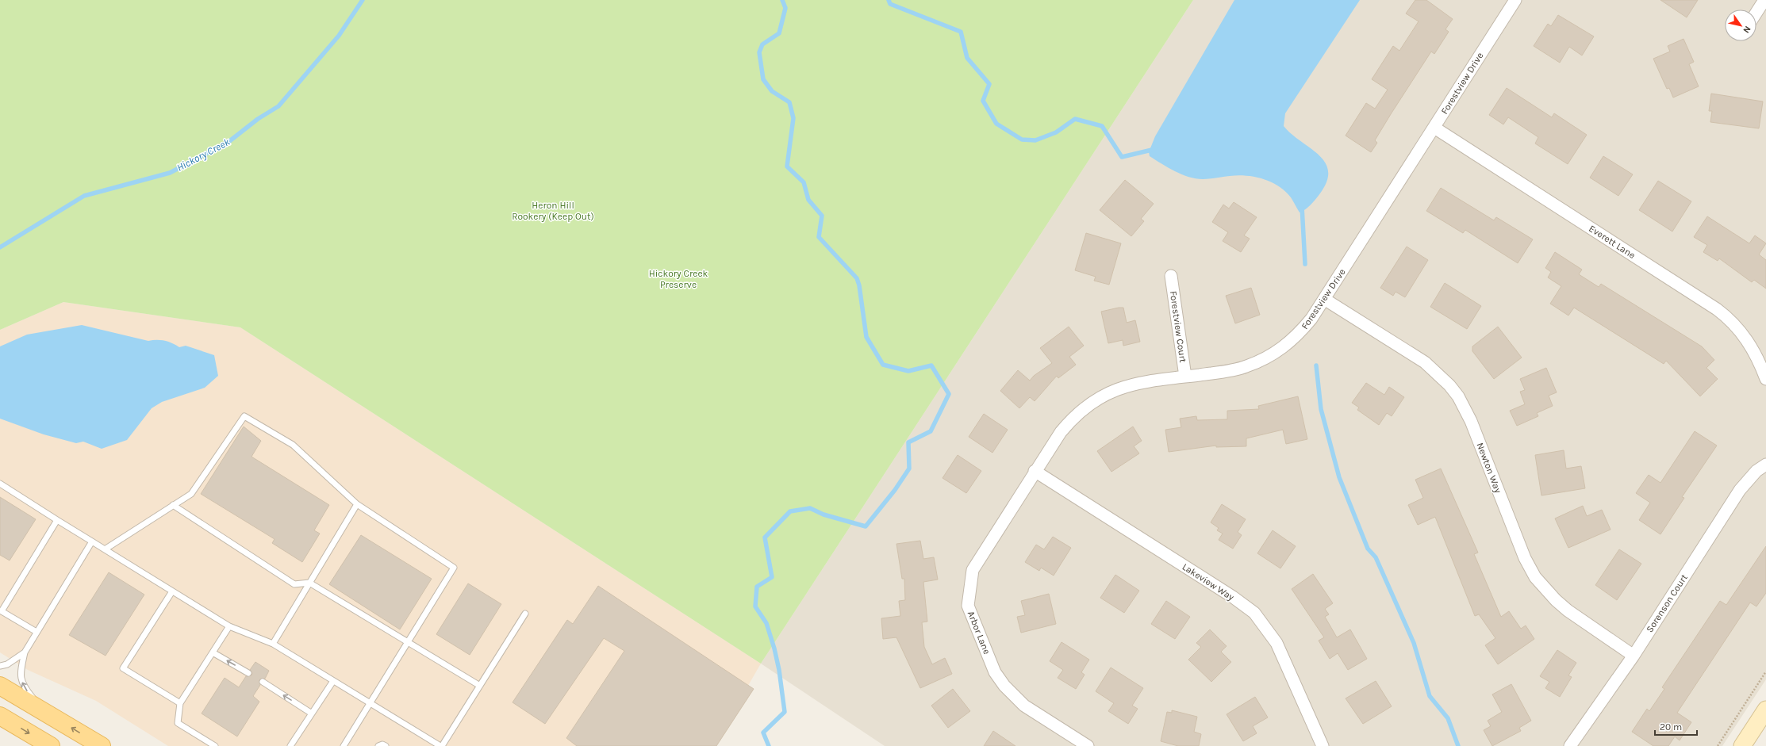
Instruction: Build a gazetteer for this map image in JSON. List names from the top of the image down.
{
  "streets": {
    "street": [
      "Forestview Drive",
      "Everett Lane",
      "Forestview Court",
      "Newton Way",
      "Lakeview Way",
      "Sorenson Court",
      "Arbor Lane"
    ]
  },
  "crossings": [
    ["Forestview Drive", "Everett Lane"],
    ["Forestview Drive", "Forestview Court"],
    ["Forestview Drive", "Newton Way"],
    ["Forestview Drive", "Lakeview Way"],
    ["Forestview Drive", "Arbor Lane"],
    ["Newton Way", "Sorenson Court"],
    ["Lakeview Way", "Arbor Lane"]
  ],
  "water": ["Hickory Creek"],
  "parks": ["Heron Hill Rookery (Keep Out)", "Hickory Creek Preserve"],
  "scale_bar": "20 m",
  "north": "bottom right"
}
